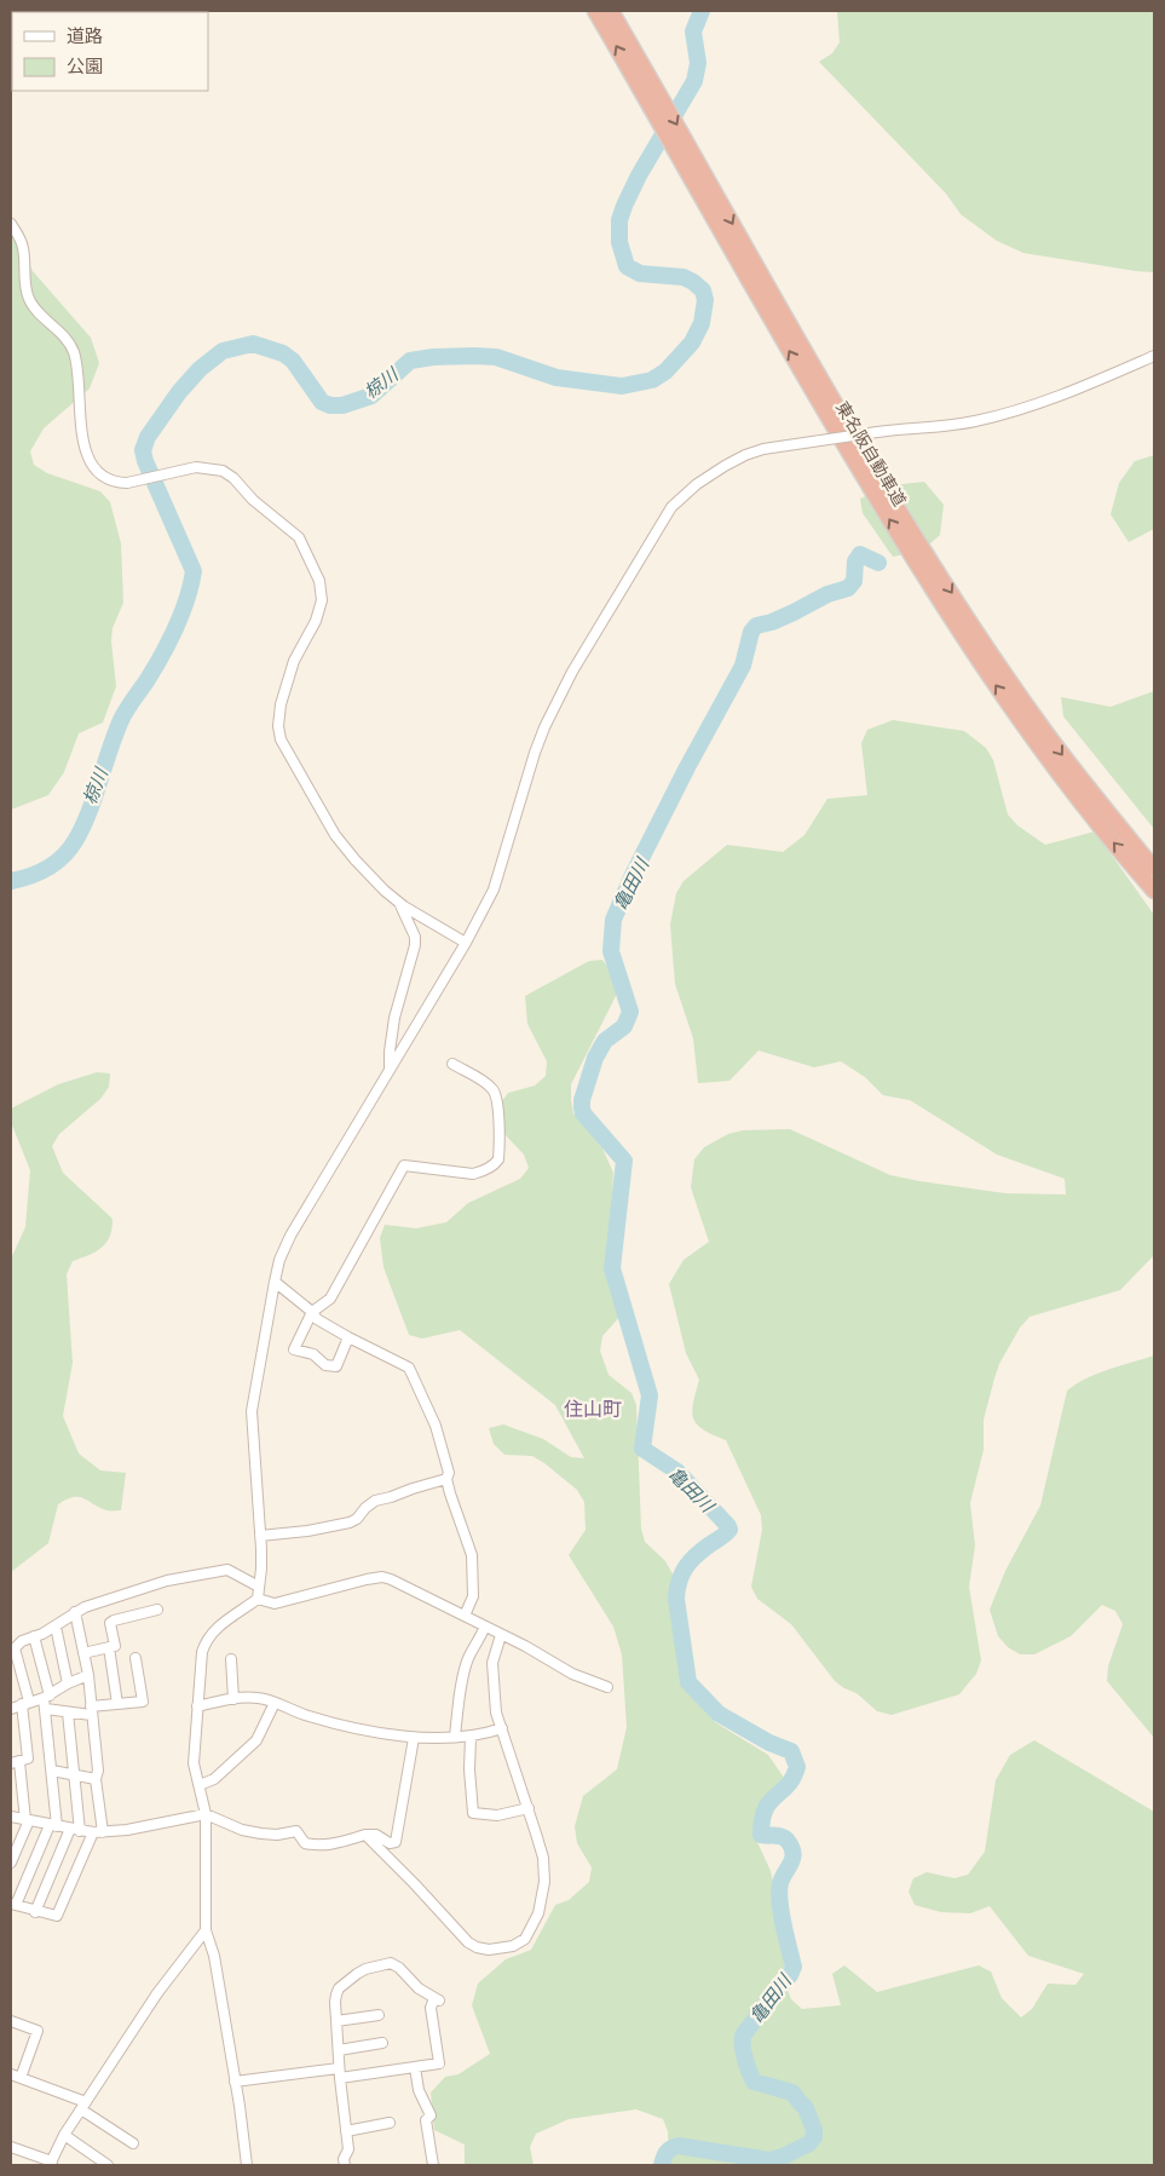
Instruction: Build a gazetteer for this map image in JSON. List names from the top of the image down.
{
  "streets": {
    "highway": ["東名阪自動車道"]
  },
  "districts": ["住山町"],
  "water": ["椋川", "亀田川"],
  "legend": ["道路", "公園"]
}
